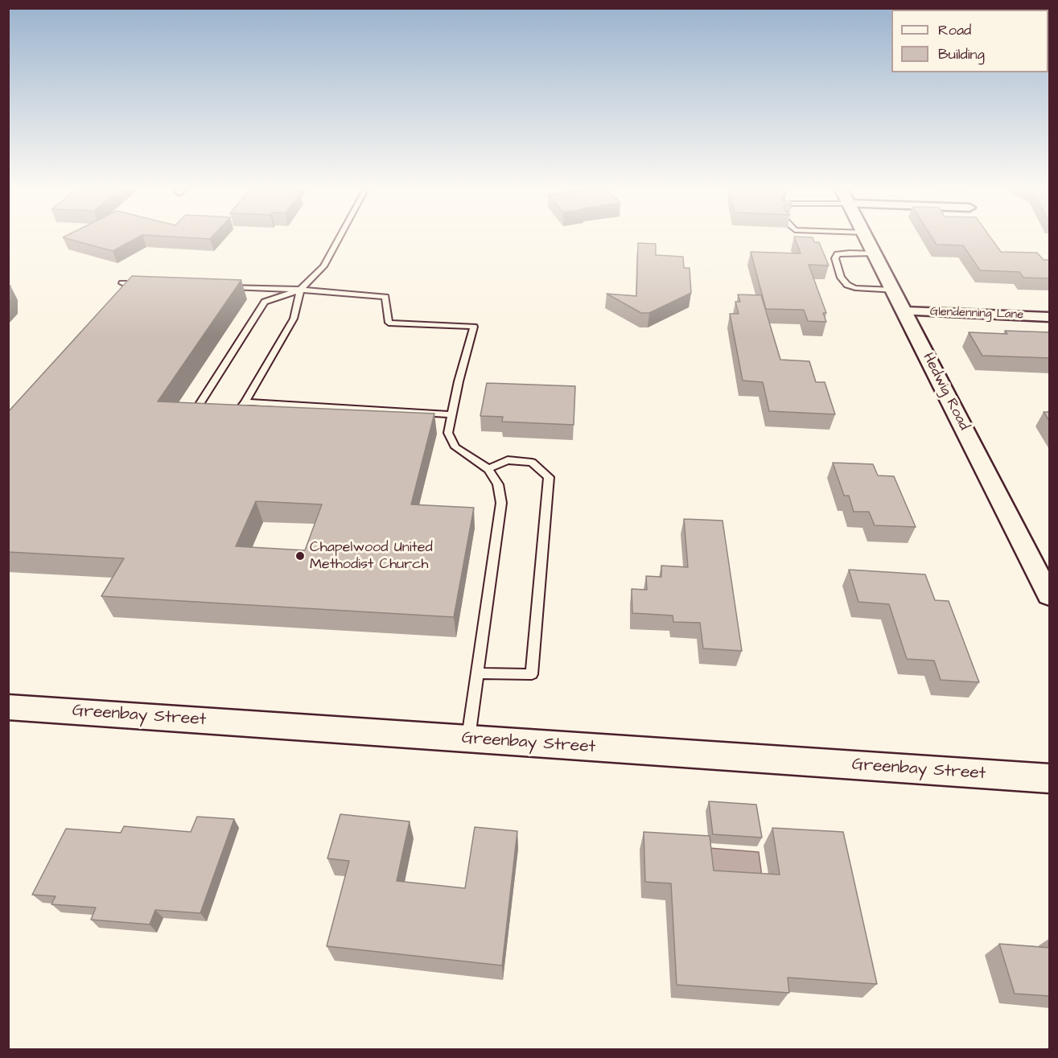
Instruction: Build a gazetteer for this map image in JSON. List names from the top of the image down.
{
  "streets": {
    "street": ["Glendenning Lane", "Hedwig Road", "Greenbay Street"]
  },
  "crossings": [
    ["Glendenning Lane", "Hedwig Road"]
  ],
  "places": ["Chapelwood United Methodist Church"],
  "legend": ["Road", "Building"]
}
